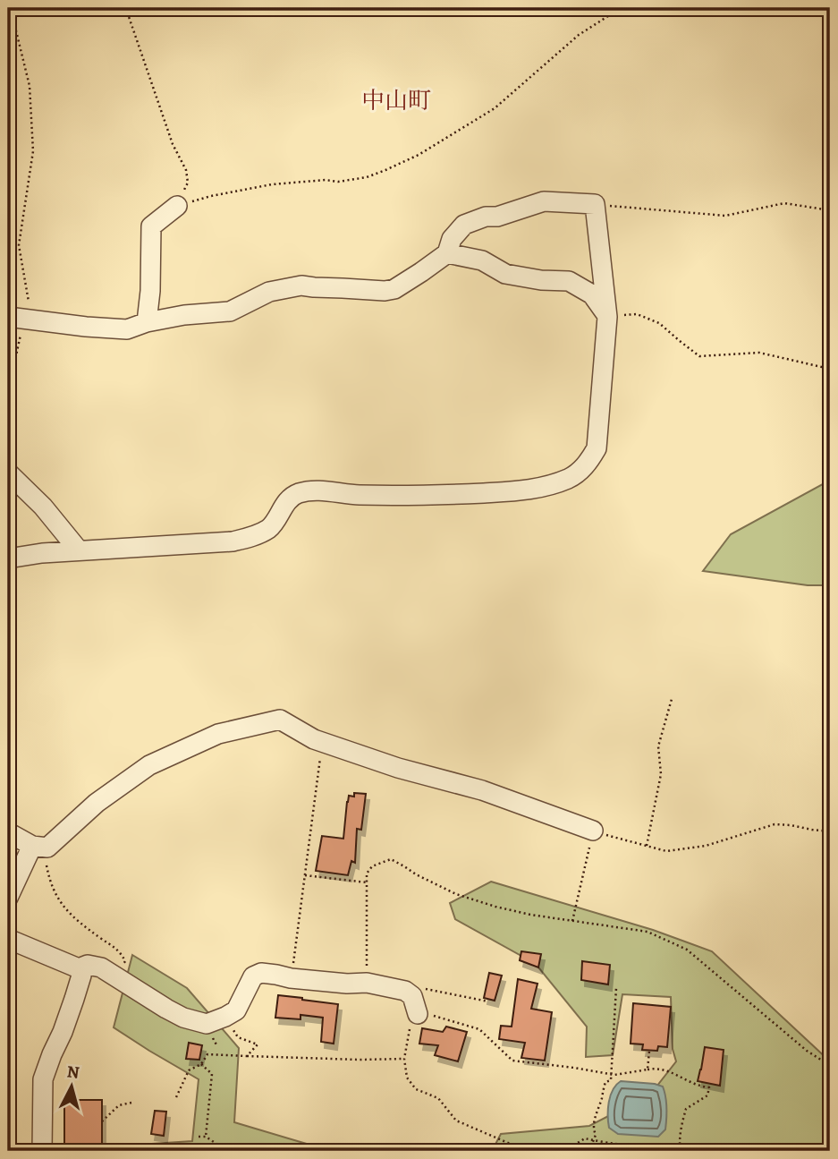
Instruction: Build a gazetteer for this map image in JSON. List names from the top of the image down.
{
  "districts": ["中山町"],
  "north": "top"
}
